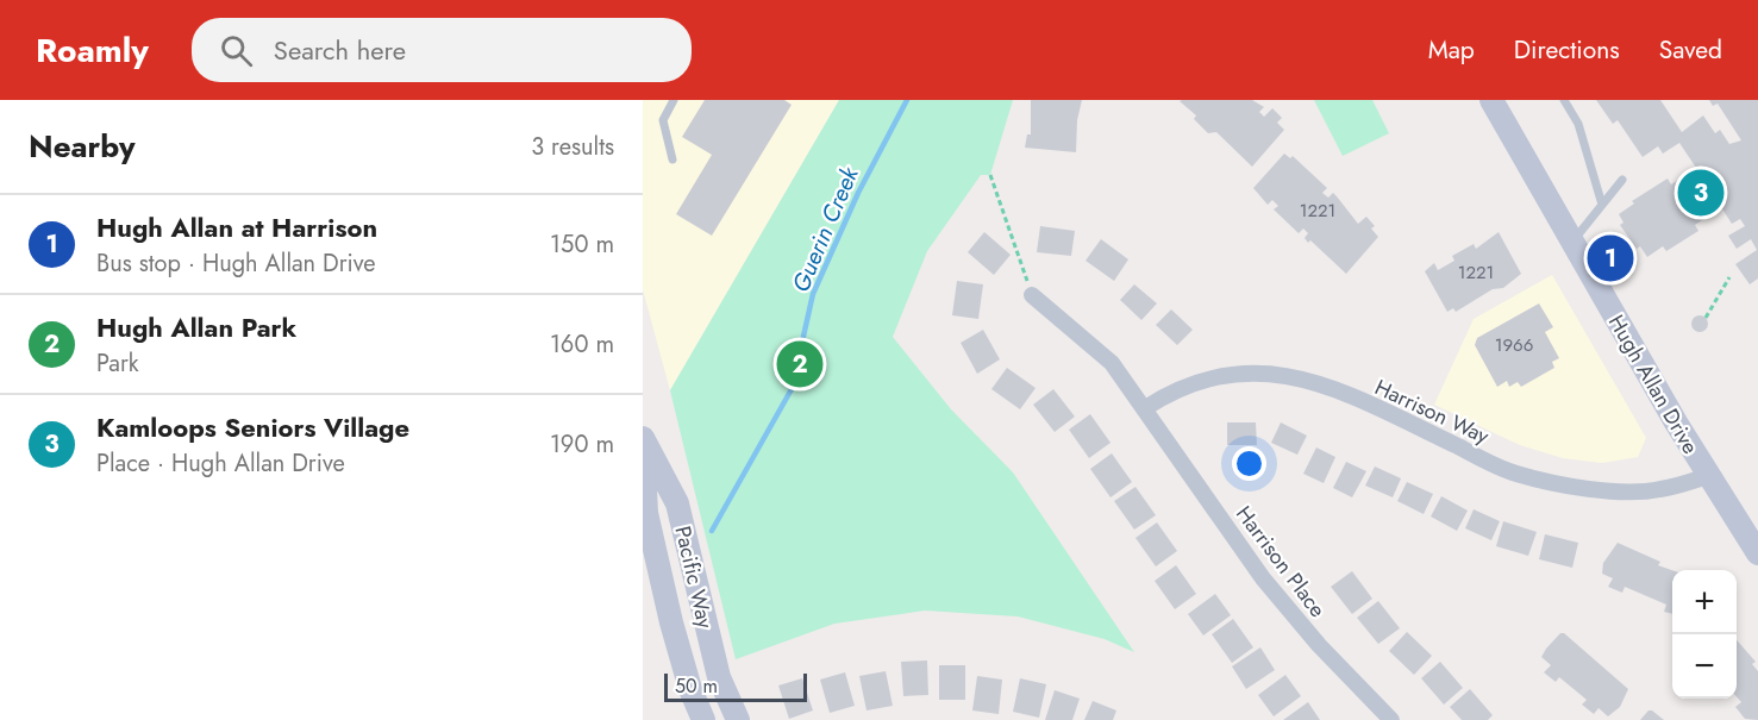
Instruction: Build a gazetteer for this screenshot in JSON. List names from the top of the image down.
{
  "streets": {
    "main road": ["Hugh Allan Drive", "Pacific Way"],
    "street": ["Harrison Way", "Harrison Place"]
  },
  "crossings": [
    ["Hugh Allan Drive", "Harrison Way"],
    ["Harrison Way", "Harrison Place"]
  ],
  "water": ["Guerin Creek"],
  "house_numbers": ["1221", "1221", "1966"],
  "scale_bar": "50 m",
  "page": {
    "header": "Roamly",
    "search": "Search here",
    "nav": ["Map", "Directions", "Saved"],
    "heading": ["Nearby", "3 results"],
    "pins": ["3", "1", "2"],
    "list": [
      {
        "mark": "1",
        "name": "Hugh Allan at Harrison",
        "note": "Bus stop · Hugh Allan Drive",
        "value": "150 m"
      },
      {
        "mark": "2",
        "name": "Hugh Allan Park",
        "note": "Park",
        "value": "160 m"
      },
      {
        "mark": "3",
        "name": "Kamloops Seniors Village",
        "note": "Place · Hugh Allan Drive",
        "value": "190 m"
      }
    ],
    "map_buttons": ["+", "−"],
    "scale": "50 m"
  }
}
